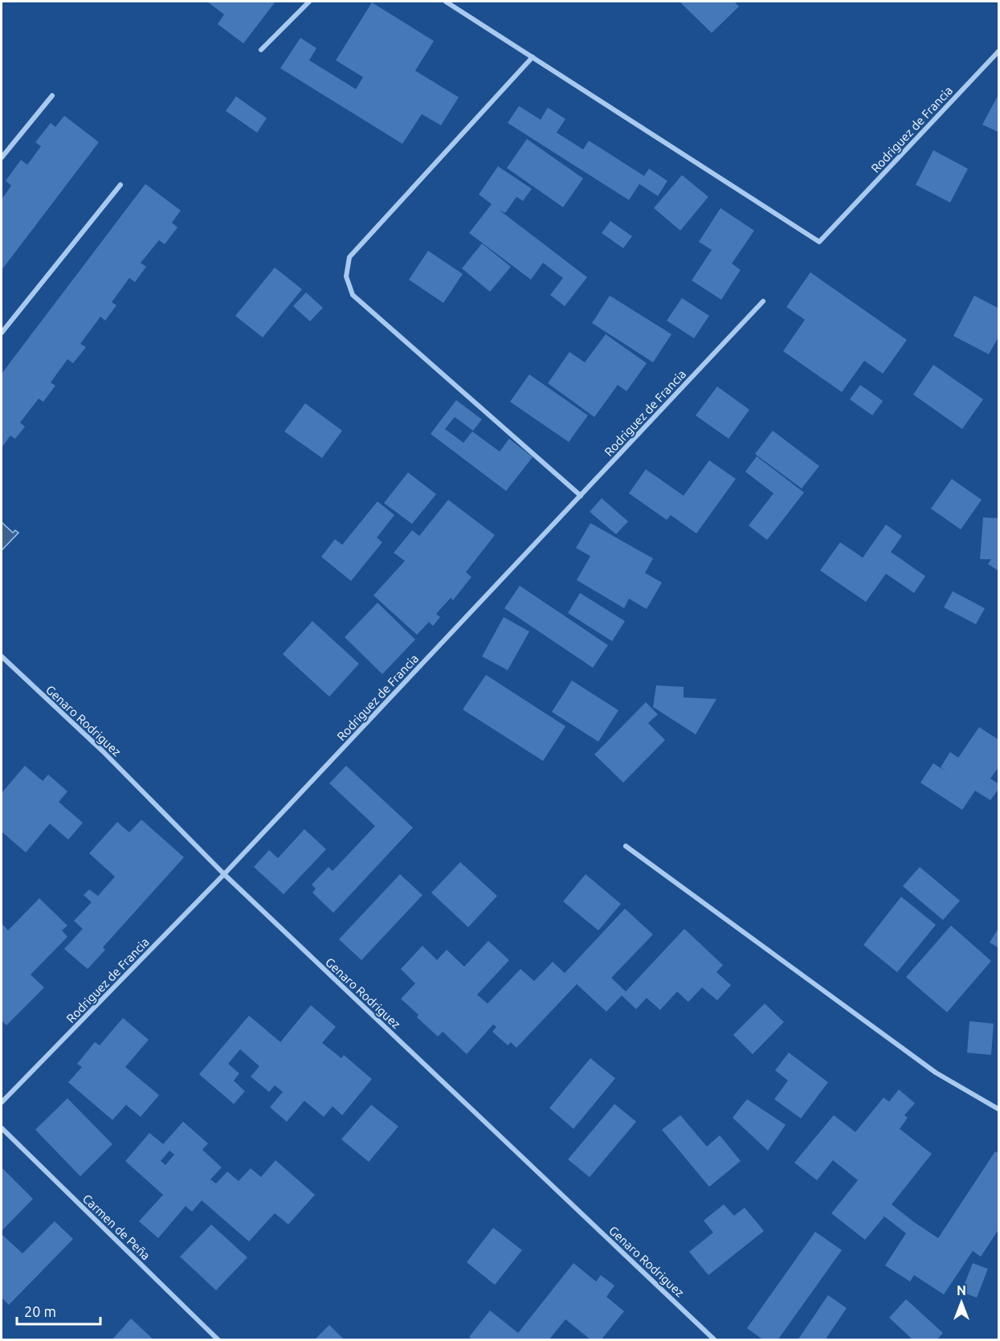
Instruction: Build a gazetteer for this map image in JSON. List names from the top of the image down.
{
  "streets": {
    "street": ["Rodriguez de Francia", "Genaro Rodriguez", "Carmen de Peña"]
  },
  "crossings": [
    ["Rodriguez de Francia", "Genaro Rodriguez"]
  ],
  "scale_bar": "20 m",
  "north": "top"
}
